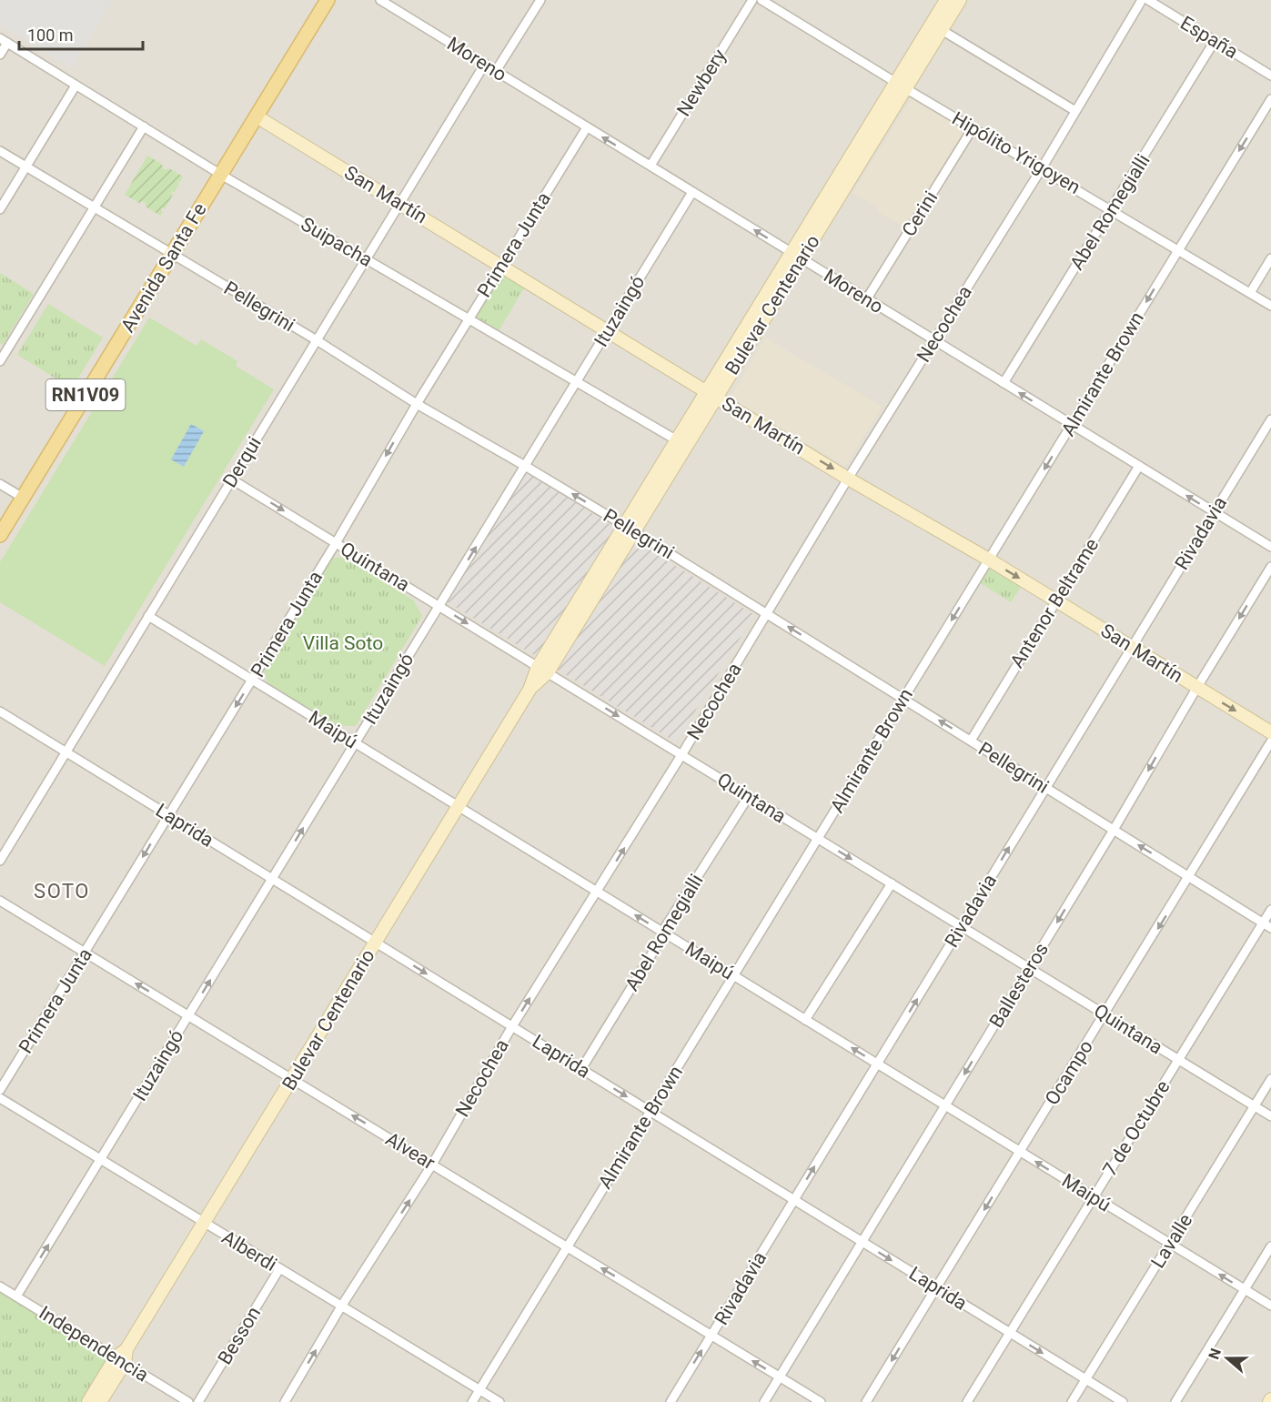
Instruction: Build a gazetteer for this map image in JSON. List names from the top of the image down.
{
  "streets": {
    "main road": [
      "San Martín",
      "Avenida Santa Fe",
      "Bulevar Centenario",
      "RN1V09"
    ],
    "street": [
      "España",
      "Moreno",
      "Newbery",
      "Hipólito Yrigoyen",
      "Abel Romegialli",
      "Cerini",
      "Suipacha",
      "Primera Junta",
      "Pellegrini",
      "Ituzaingó",
      "Necochea",
      "Almirante Brown",
      "Derqui",
      "Rivadavia",
      "Quintana",
      "Antenor Beltrame",
      "Maipú",
      "Laprida",
      "Ballesteros",
      "Ocampo",
      "7 de Octubre",
      "Alvear",
      "Lavalle",
      "Alberdi",
      "Besson",
      "Independencia"
    ]
  },
  "crossings": [
    ["España", "Abel Romegialli"],
    ["Moreno", "Newbery"],
    ["Moreno", "Abel Romegialli"],
    ["Moreno", "Cerini"],
    ["Moreno", "Primera Junta"],
    ["Moreno", "Bulevar Centenario"],
    ["Moreno", "Ituzaingó"],
    ["Moreno", "Necochea"],
    ["Moreno", "Almirante Brown"],
    ["Moreno", "Derqui"],
    ["Moreno", "Rivadavia"],
    ["Moreno", "Antenor Beltrame"],
    ["Hipólito Yrigoyen", "Abel Romegialli"],
    ["Hipólito Yrigoyen", "Cerini"],
    ["Hipólito Yrigoyen", "Bulevar Centenario"],
    ["Hipólito Yrigoyen", "Necochea"],
    ["Hipólito Yrigoyen", "Almirante Brown"],
    ["San Martín", "Primera Junta"],
    ["San Martín", "Avenida Santa Fe"],
    ["San Martín", "Bulevar Centenario"],
    ["San Martín", "Ituzaingó"],
    ["San Martín", "Necochea"],
    ["San Martín", "Almirante Brown"],
    ["San Martín", "Derqui"],
    ["San Martín", "Rivadavia"],
    ["San Martín", "Antenor Beltrame"],
    ["San Martín", "Ballesteros"],
    ["Abel Romegialli", "Quintana"],
    ["Abel Romegialli", "Maipú"],
    ["Abel Romegialli", "Laprida"],
    ["Suipacha", "Primera Junta"],
    ["Suipacha", "Avenida Santa Fe"],
    ["Suipacha", "Bulevar Centenario"],
    ["Suipacha", "Ituzaingó"],
    ["Suipacha", "Derqui"],
    ["Primera Junta", "Pellegrini"],
    ["Primera Junta", "Quintana"],
    ["Primera Junta", "Maipú"],
    ["Primera Junta", "Laprida"],
    ["Primera Junta", "Alvear"],
    ["Avenida Santa Fe", "Pellegrini"],
    ["Bulevar Centenario", "Pellegrini"],
    ["Bulevar Centenario", "Quintana"],
    ["Bulevar Centenario", "Maipú"],
    ["Bulevar Centenario", "Laprida"],
    ["Bulevar Centenario", "Alvear"],
    ["Bulevar Centenario", "Alberdi"],
    ["Bulevar Centenario", "Independencia"],
    ["Pellegrini", "Ituzaingó"],
    ["Pellegrini", "Necochea"],
    ["Pellegrini", "Almirante Brown"],
    ["Pellegrini", "Derqui"],
    ["Pellegrini", "Rivadavia"],
    ["Pellegrini", "Antenor Beltrame"],
    ["Pellegrini", "Ballesteros"],
    ["Pellegrini", "Ocampo"],
    ["Pellegrini", "7 de Octubre"],
    ["Ituzaingó", "Quintana"],
    ["Ituzaingó", "Maipú"],
    ["Ituzaingó", "Laprida"],
    ["Ituzaingó", "Alvear"],
    ["Ituzaingó", "Alberdi"],
    ["Ituzaingó", "Independencia"],
    ["Necochea", "Quintana"],
    ["Necochea", "Maipú"],
    ["Necochea", "Laprida"],
    ["Necochea", "Alvear"],
    ["Necochea", "Alberdi"],
    ["Almirante Brown", "Quintana"],
    ["Almirante Brown", "Maipú"],
    ["Almirante Brown", "Laprida"],
    ["Almirante Brown", "Alvear"],
    ["Almirante Brown", "Alberdi"],
    ["Derqui", "Quintana"],
    ["Derqui", "Maipú"],
    ["Derqui", "Laprida"],
    ["Rivadavia", "Quintana"],
    ["Rivadavia", "Maipú"],
    ["Rivadavia", "Laprida"],
    ["Rivadavia", "Alvear"],
    ["Quintana", "Ballesteros"],
    ["Quintana", "Ocampo"],
    ["Quintana", "7 de Octubre"],
    ["Quintana", "Lavalle"],
    ["Maipú", "Ballesteros"],
    ["Maipú", "Ocampo"],
    ["Maipú", "7 de Octubre"],
    ["Maipú", "Lavalle"],
    ["Laprida", "Ballesteros"],
    ["Laprida", "Ocampo"],
    ["Laprida", "7 de Octubre"],
    ["Laprida", "Lavalle"],
    ["Ballesteros", "Alvear"],
    ["Alberdi", "Besson"]
  ],
  "one_way": [
    "Primera Junta",
    "Ituzaingó",
    "Necochea",
    "Almirante Brown",
    "Rivadavia",
    "Quintana",
    "Ballesteros",
    "Ocampo",
    "Alvear"
  ],
  "districts": ["SOTO"],
  "parks": ["Villa Soto"],
  "scale_bar": "100 m",
  "north": "left"
}
